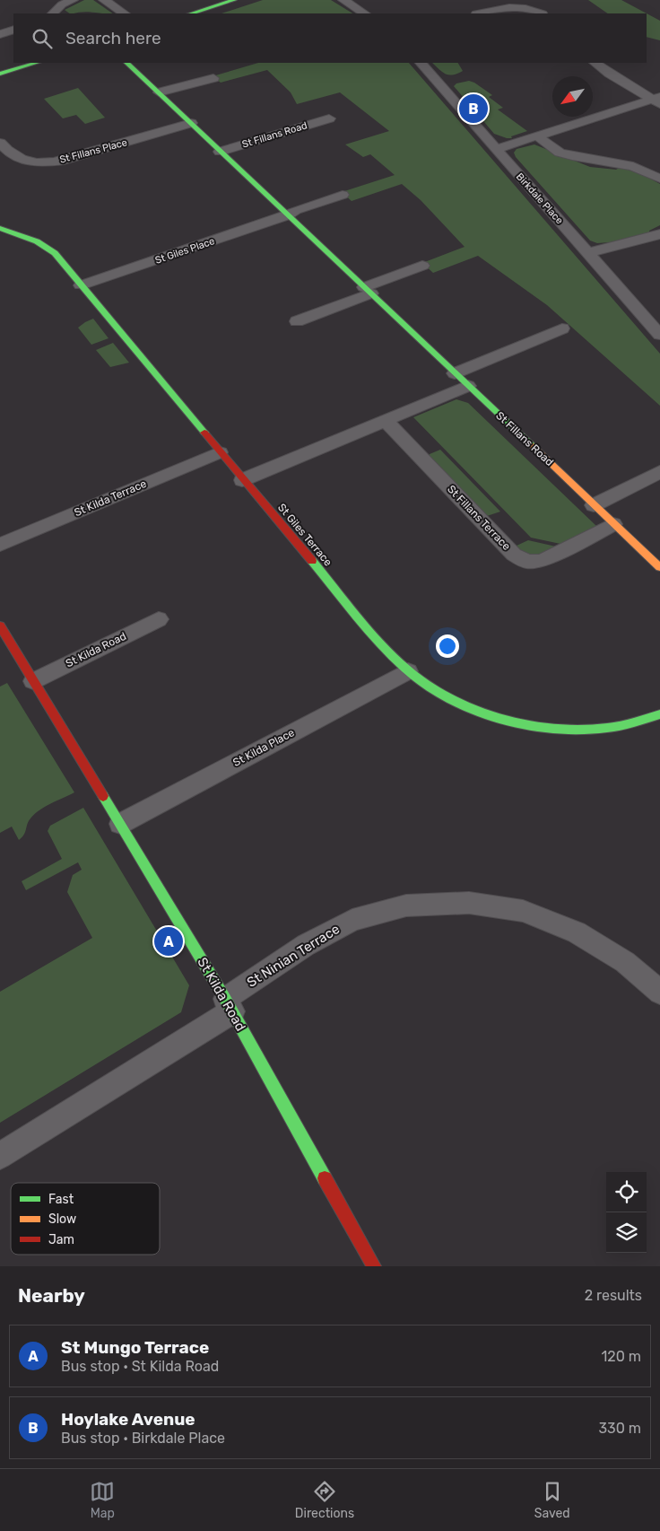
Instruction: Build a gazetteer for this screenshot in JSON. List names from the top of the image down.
{
  "streets": {
    "street": [
      "St Fillans Road",
      "St Fillans Place",
      "Birkdale Place",
      "St Giles Place",
      "St Kilda Terrace",
      "St Fillans Terrace",
      "St Giles Terrace",
      "St Kilda Road",
      "St Kilda Place",
      "St Ninian Terrace"
    ]
  },
  "crossings": [
    ["St Fillans Road", "St Fillans Place"],
    ["St Fillans Road", "St Giles Place"],
    ["St Fillans Road", "St Fillans Terrace"],
    ["St Giles Place", "St Giles Terrace"],
    ["St Kilda Terrace", "St Giles Terrace"],
    ["St Giles Terrace", "St Kilda Place"],
    ["St Kilda Road", "St Kilda Place"],
    ["St Kilda Road", "St Ninian Terrace"]
  ],
  "legend": ["Fast", "Slow", "Jam"],
  "north": "bottom left",
  "page": {
    "search": "Search here",
    "pins": ["B", "A"],
    "heading": ["Nearby", "2 results"],
    "list": [
      {
        "mark": "A",
        "name": "St Mungo Terrace",
        "note": "Bus stop · St Kilda Road",
        "value": "120 m"
      },
      {
        "mark": "B",
        "name": "Hoylake Avenue",
        "note": "Bus stop · Birkdale Place",
        "value": "330 m"
      }
    ],
    "nav": ["Map", "Directions", "Saved"]
  }
}
